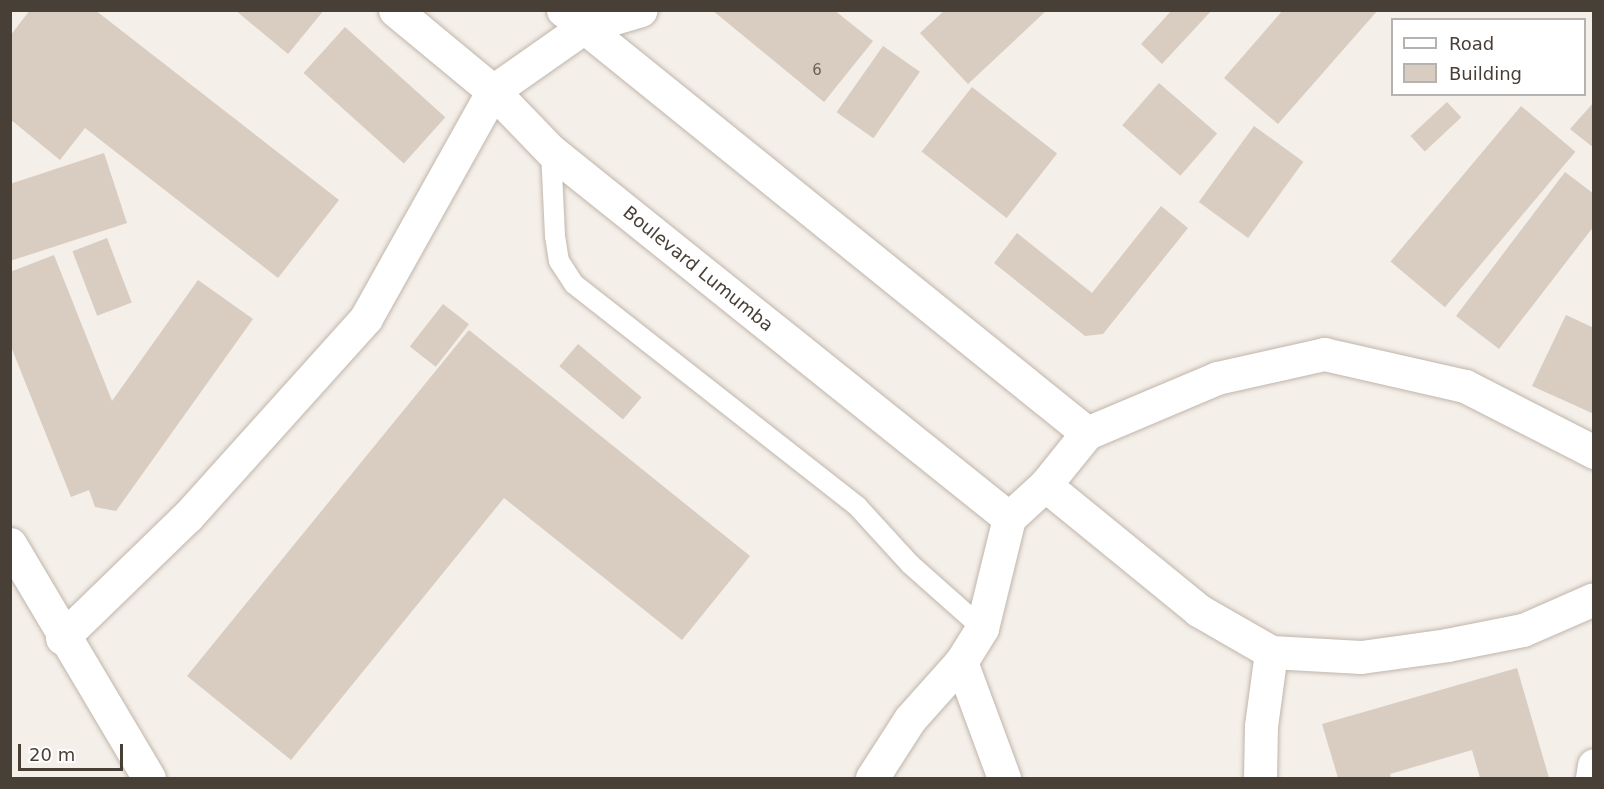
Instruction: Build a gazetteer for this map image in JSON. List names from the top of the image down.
{
  "streets": {
    "street": ["Boulevard Lumumba"]
  },
  "house_numbers": ["6"],
  "legend": ["Road", "Building"],
  "scale_bar": "20 m"
}
